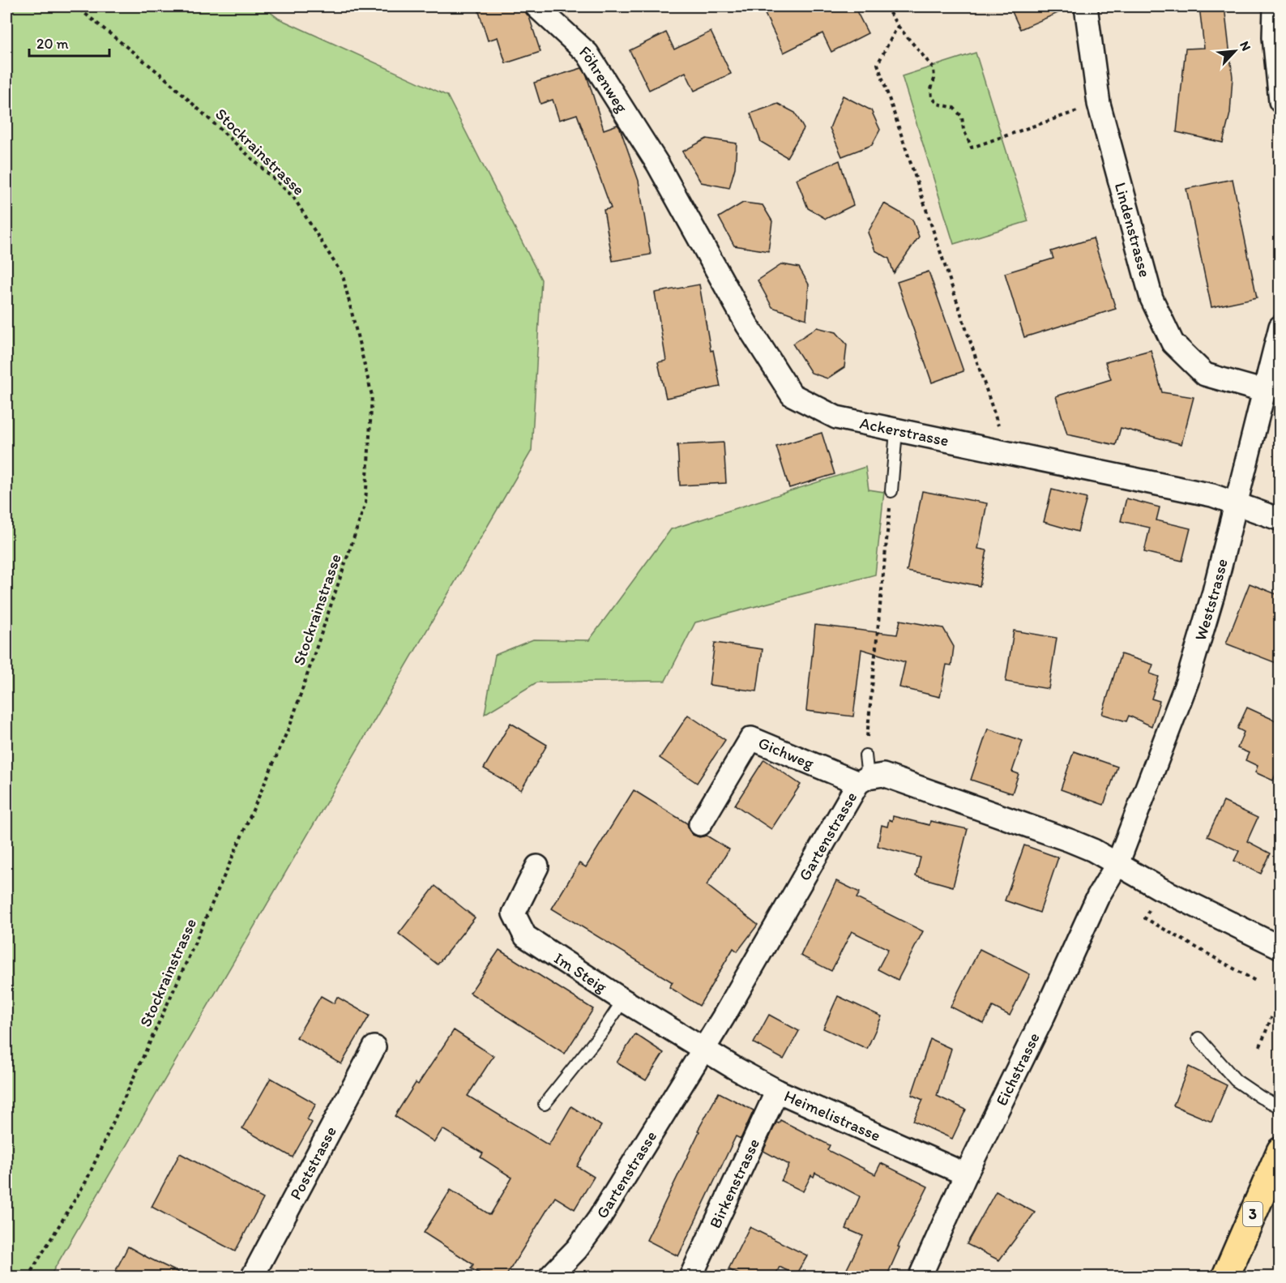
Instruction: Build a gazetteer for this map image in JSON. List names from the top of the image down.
{
  "streets": {
    "main road": ["3"],
    "street": [
      "Föhrenweg",
      "Lindenstrasse",
      "Ackerstrasse",
      "Weststrasse",
      "Gichweg",
      "Gartenstrasse",
      "Im Steig",
      "Eichstrasse",
      "Heimelistrasse",
      "Poststrasse",
      "Birkenstrasse"
    ],
    "path": ["Stockrainstrasse"]
  },
  "crossings": [
    ["Föhrenweg", "Ackerstrasse"],
    ["Lindenstrasse", "Weststrasse"],
    ["Ackerstrasse", "Weststrasse"],
    ["Weststrasse", "Gartenstrasse"],
    ["Weststrasse", "Eichstrasse"],
    ["Gichweg", "Gartenstrasse"],
    ["Gartenstrasse", "Im Steig"],
    ["Gartenstrasse", "Eichstrasse"],
    ["Gartenstrasse", "Heimelistrasse"],
    ["Im Steig", "Heimelistrasse"],
    ["Eichstrasse", "Heimelistrasse"],
    ["Heimelistrasse", "Birkenstrasse"]
  ],
  "scale_bar": "20 m",
  "north": "top right"
}
